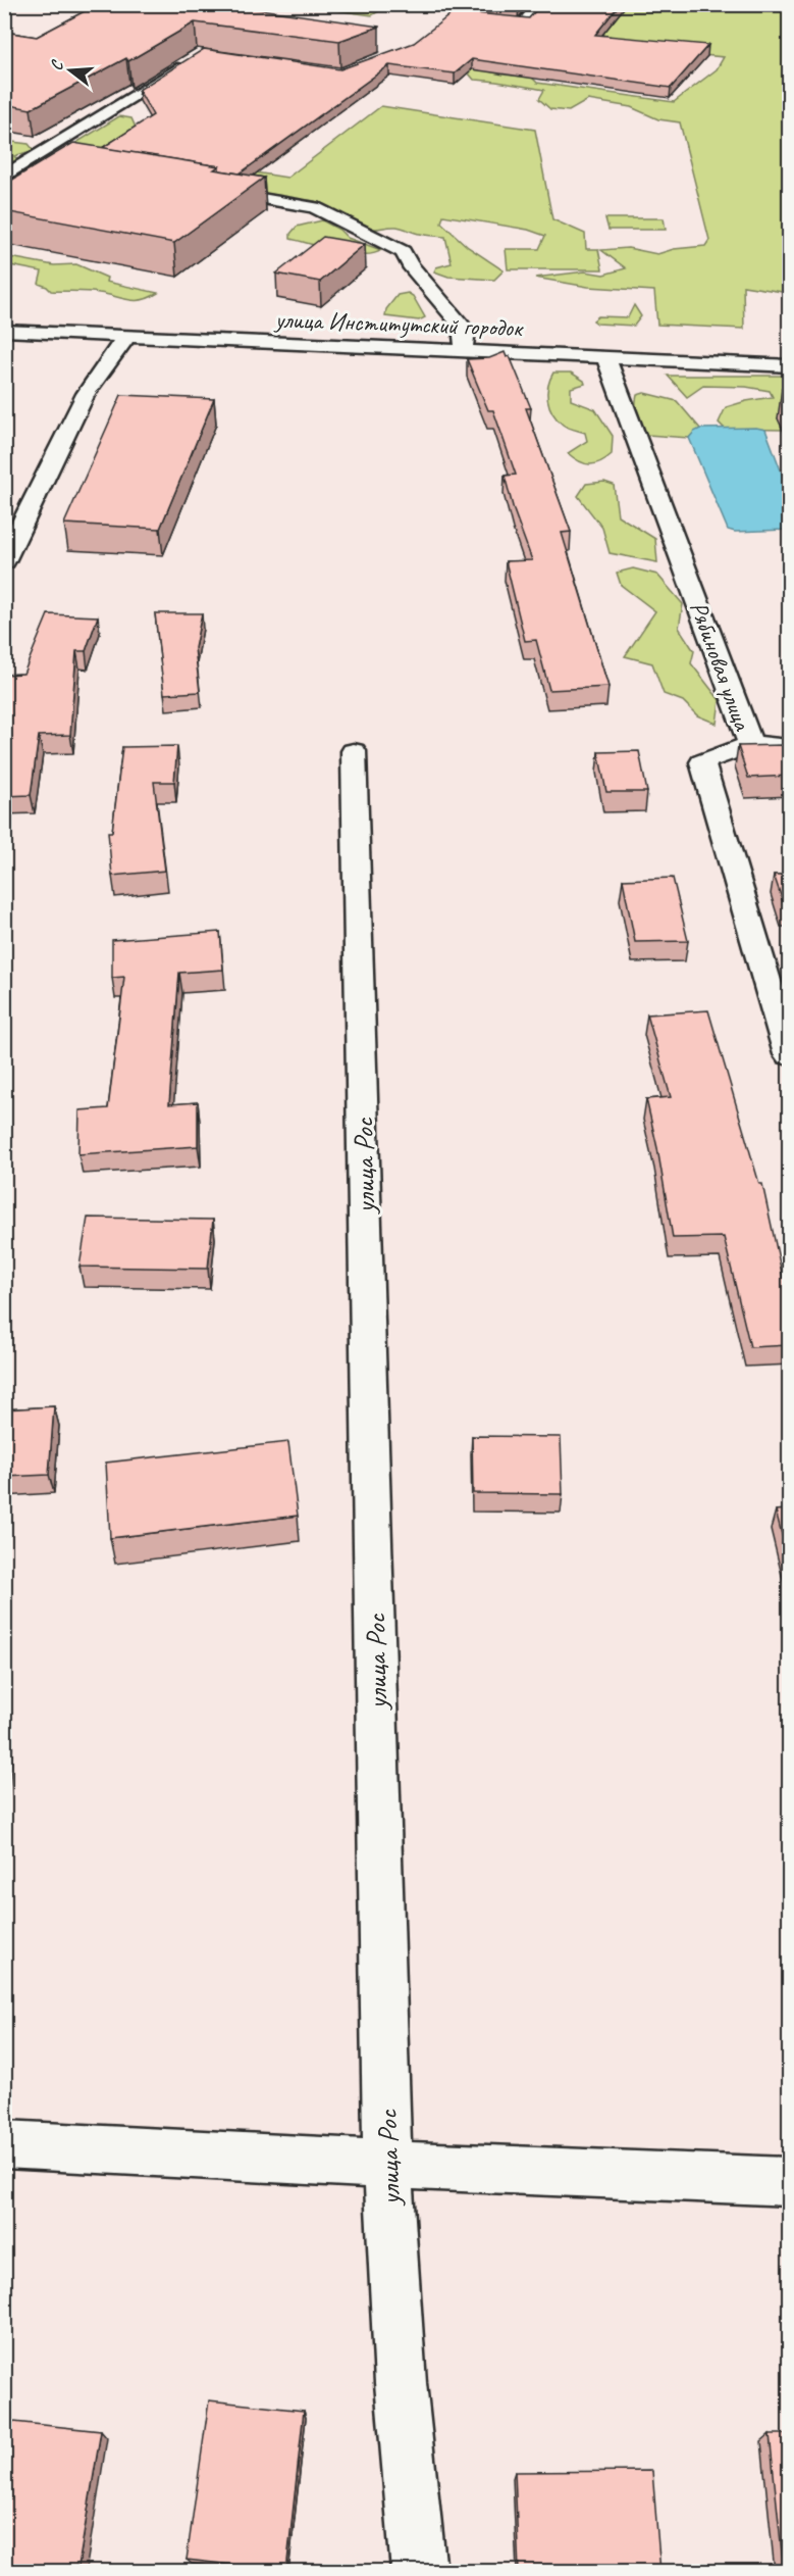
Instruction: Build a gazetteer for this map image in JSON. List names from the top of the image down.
{
  "streets": {
    "street": ["улица Институтский городок", "Рябиновая улица", "улица Рос"]
  },
  "crossings": [
    ["улица Институтский городок", "Рябиновая улица"]
  ],
  "north": "left"
}
